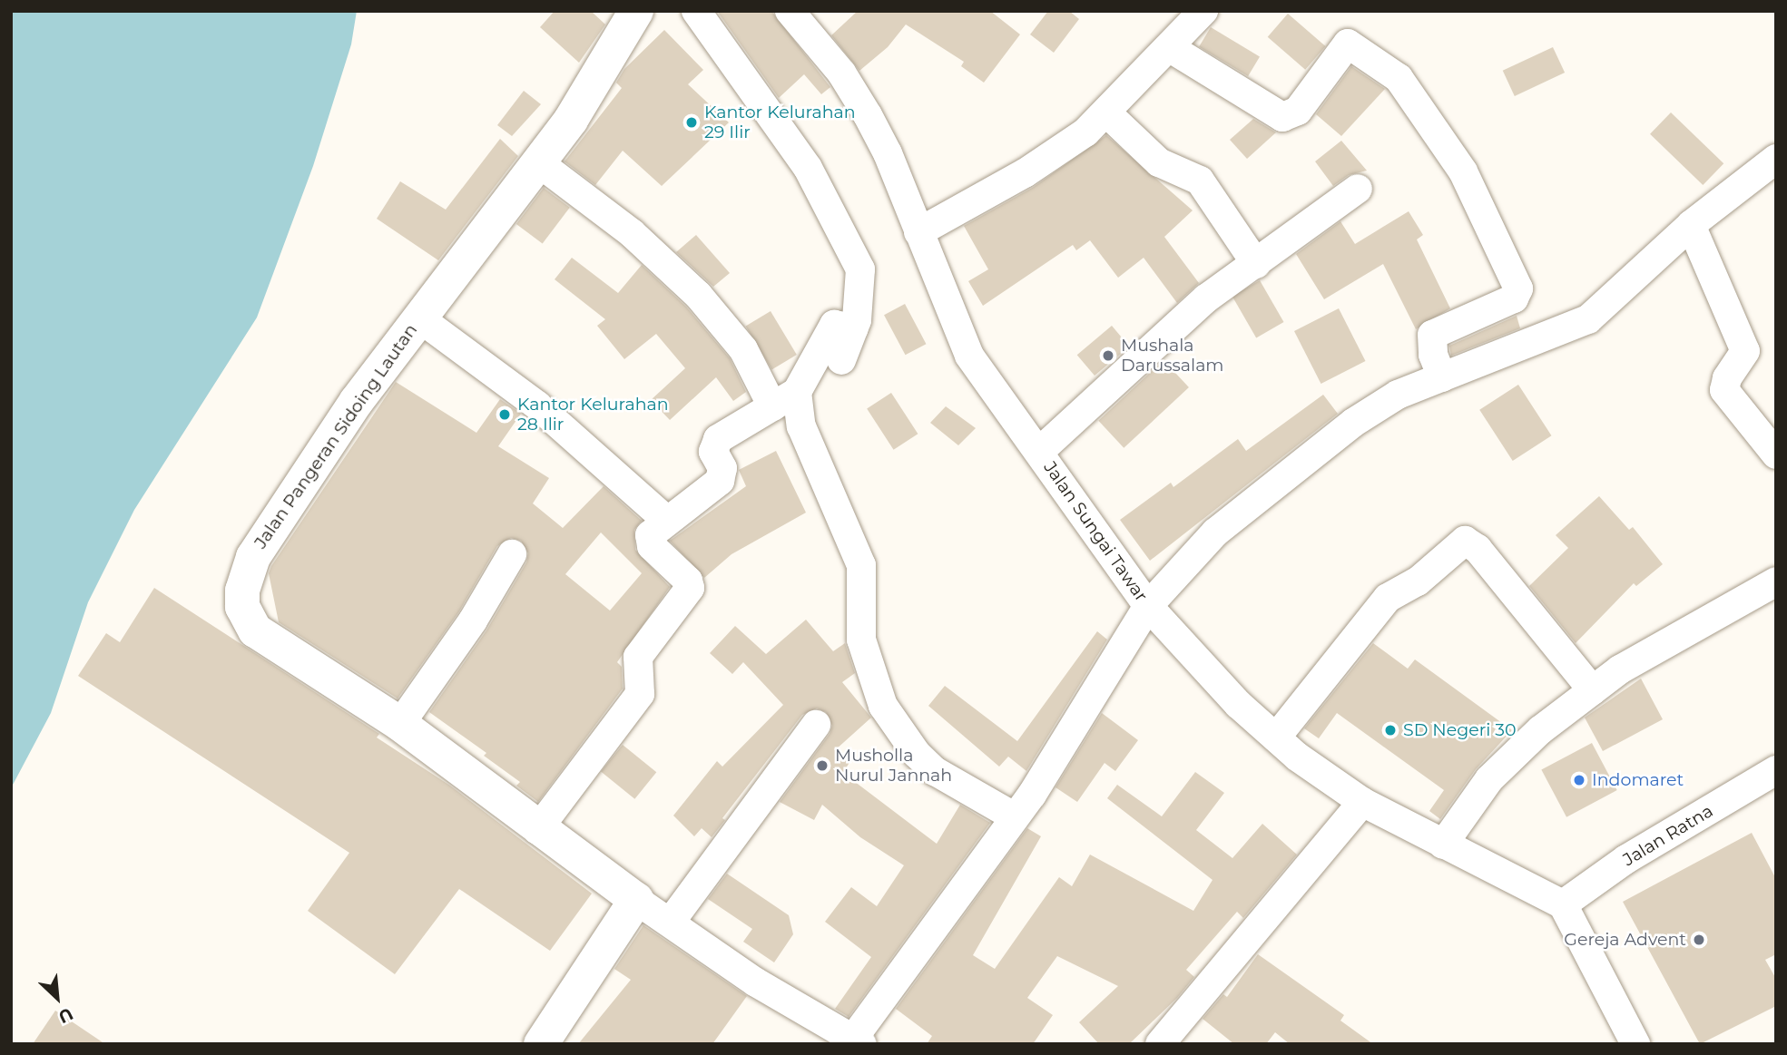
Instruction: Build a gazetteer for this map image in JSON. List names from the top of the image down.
{
  "streets": {
    "street": ["Jalan Pangeran Sidoing Lautan", "Jalan Sungai Tawar", "Jalan Ratna"]
  },
  "crossings": [
    ["Jalan Sungai Tawar", "Jalan Ratna"]
  ],
  "places": [
    "Kantor Kelurahan 29 Ilir",
    "Mushala Darussalam",
    "Kantor Kelurahan 28 Ilir",
    "SD Negeri 30",
    "Musholla Nurul Jannah",
    "Indomaret",
    "Gereja Advent"
  ],
  "north": "bottom right"
}
